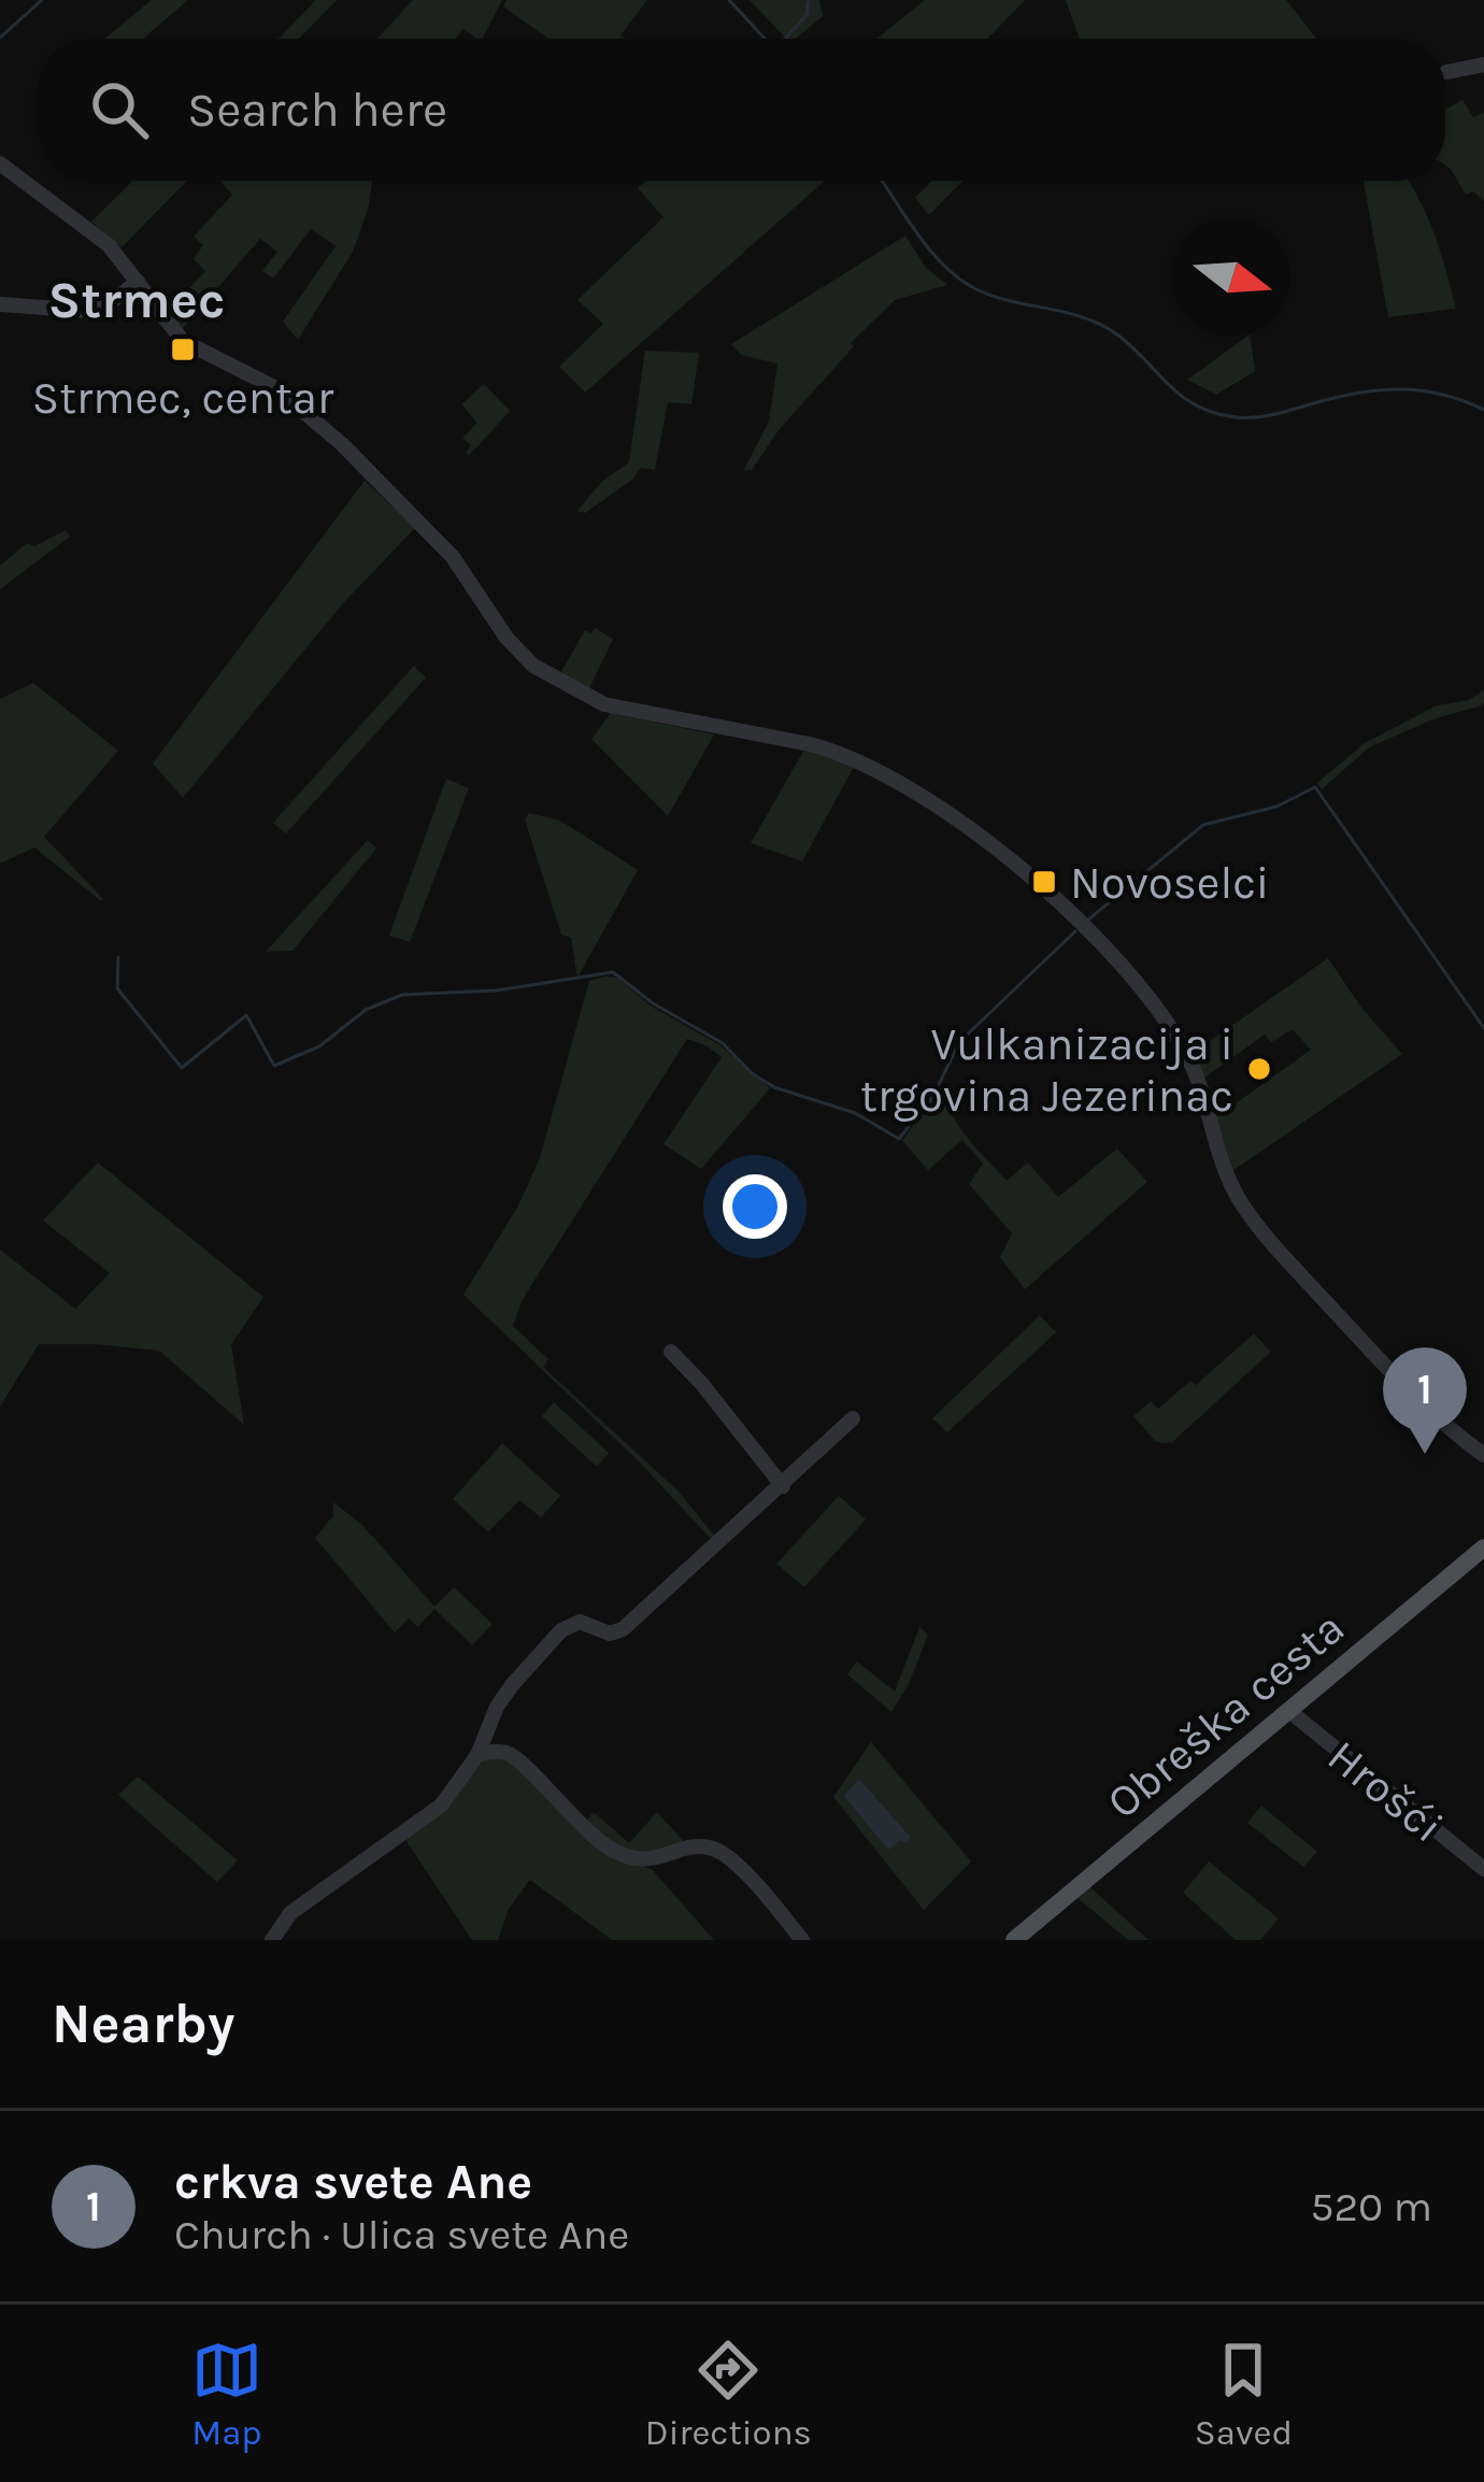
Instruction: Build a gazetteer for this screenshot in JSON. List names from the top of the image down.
{
  "streets": {
    "main road": ["Obreška cesta"],
    "street": ["Hrošći"]
  },
  "crossings": [
    ["Obreška cesta", "Hrošći"]
  ],
  "districts": ["Strmec"],
  "places": {
    "transit": ["Strmec, centar", "Novoselci"],
    "other": ["Vulkanizacija i trgovina Jezerinac"]
  },
  "north": "right",
  "page": {
    "search": "Search here",
    "pins": "1",
    "heading": "Nearby",
    "list": [
      {
        "mark": "1",
        "name": "crkva svete Ane",
        "note": "Church · Ulica svete Ane",
        "value": "520 m"
      }
    ],
    "nav": ["Map", "Directions", "Saved"]
  }
}
